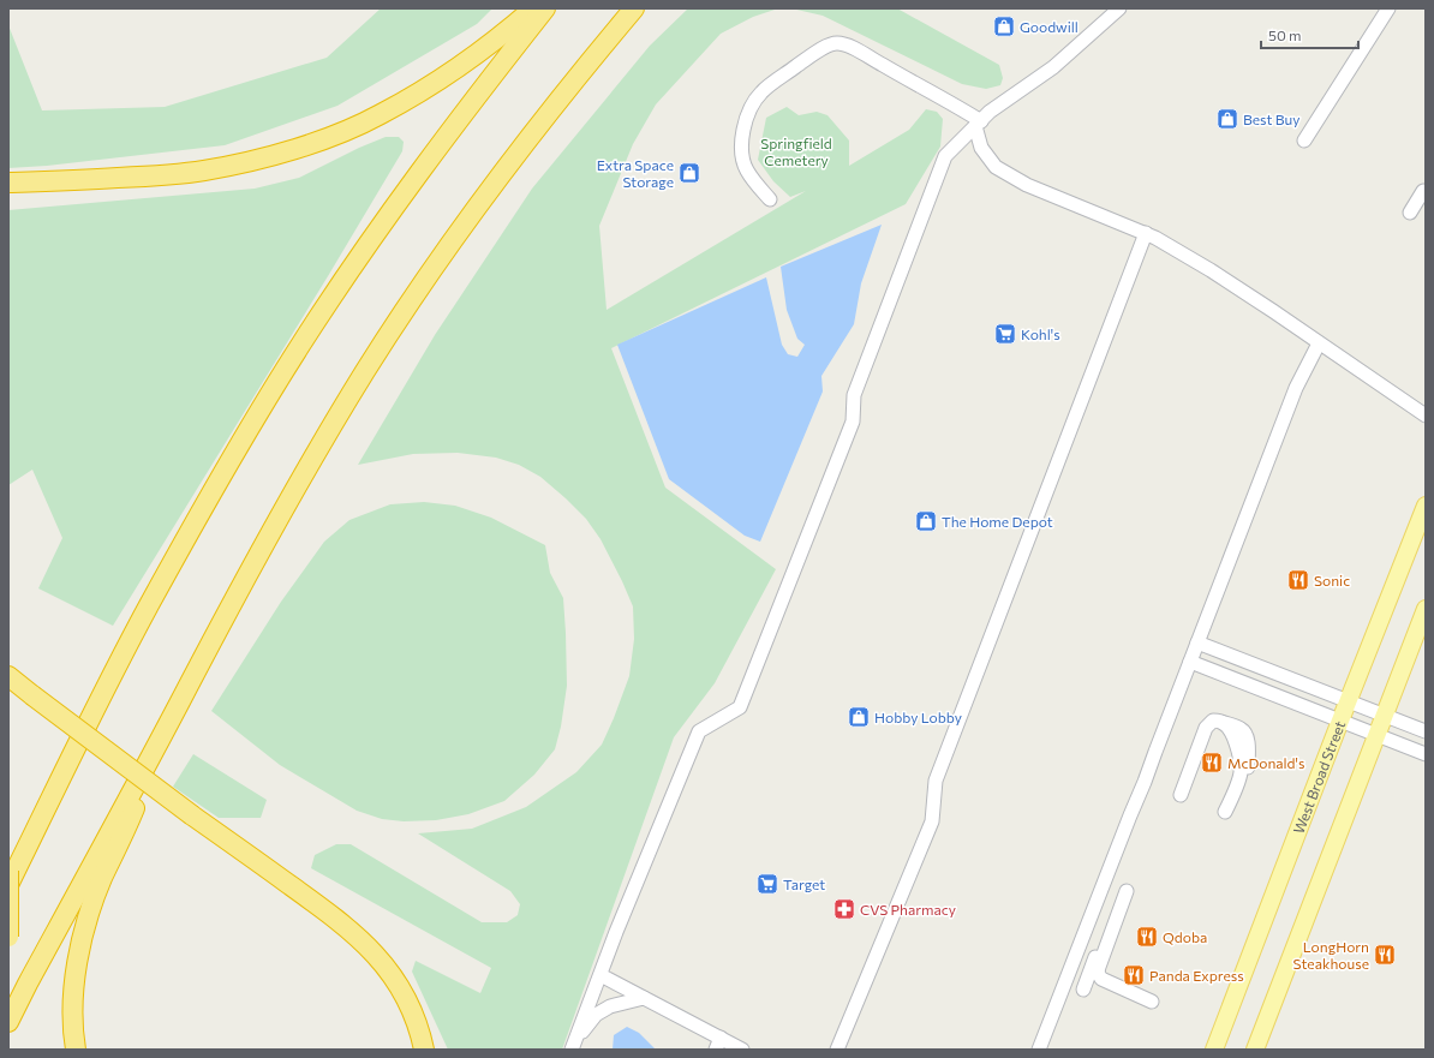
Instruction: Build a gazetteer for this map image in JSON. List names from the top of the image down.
{
  "streets": {
    "main road": ["West Broad Street"]
  },
  "parks": ["Springfield Cemetery"],
  "places": {
    "shop": [
      "Goodwill",
      "Best Buy",
      "Extra Space Storage",
      "The Home Depot",
      "Hobby Lobby"
    ],
    "supermarket": ["Kohl's", "Target"],
    "restaurant": [
      "Sonic",
      "McDonald's",
      "Qdoba",
      "LongHorn Steakhouse",
      "Panda Express"
    ],
    "pharmacy": ["CVS Pharmacy"]
  },
  "scale_bar": "50 m"
}
